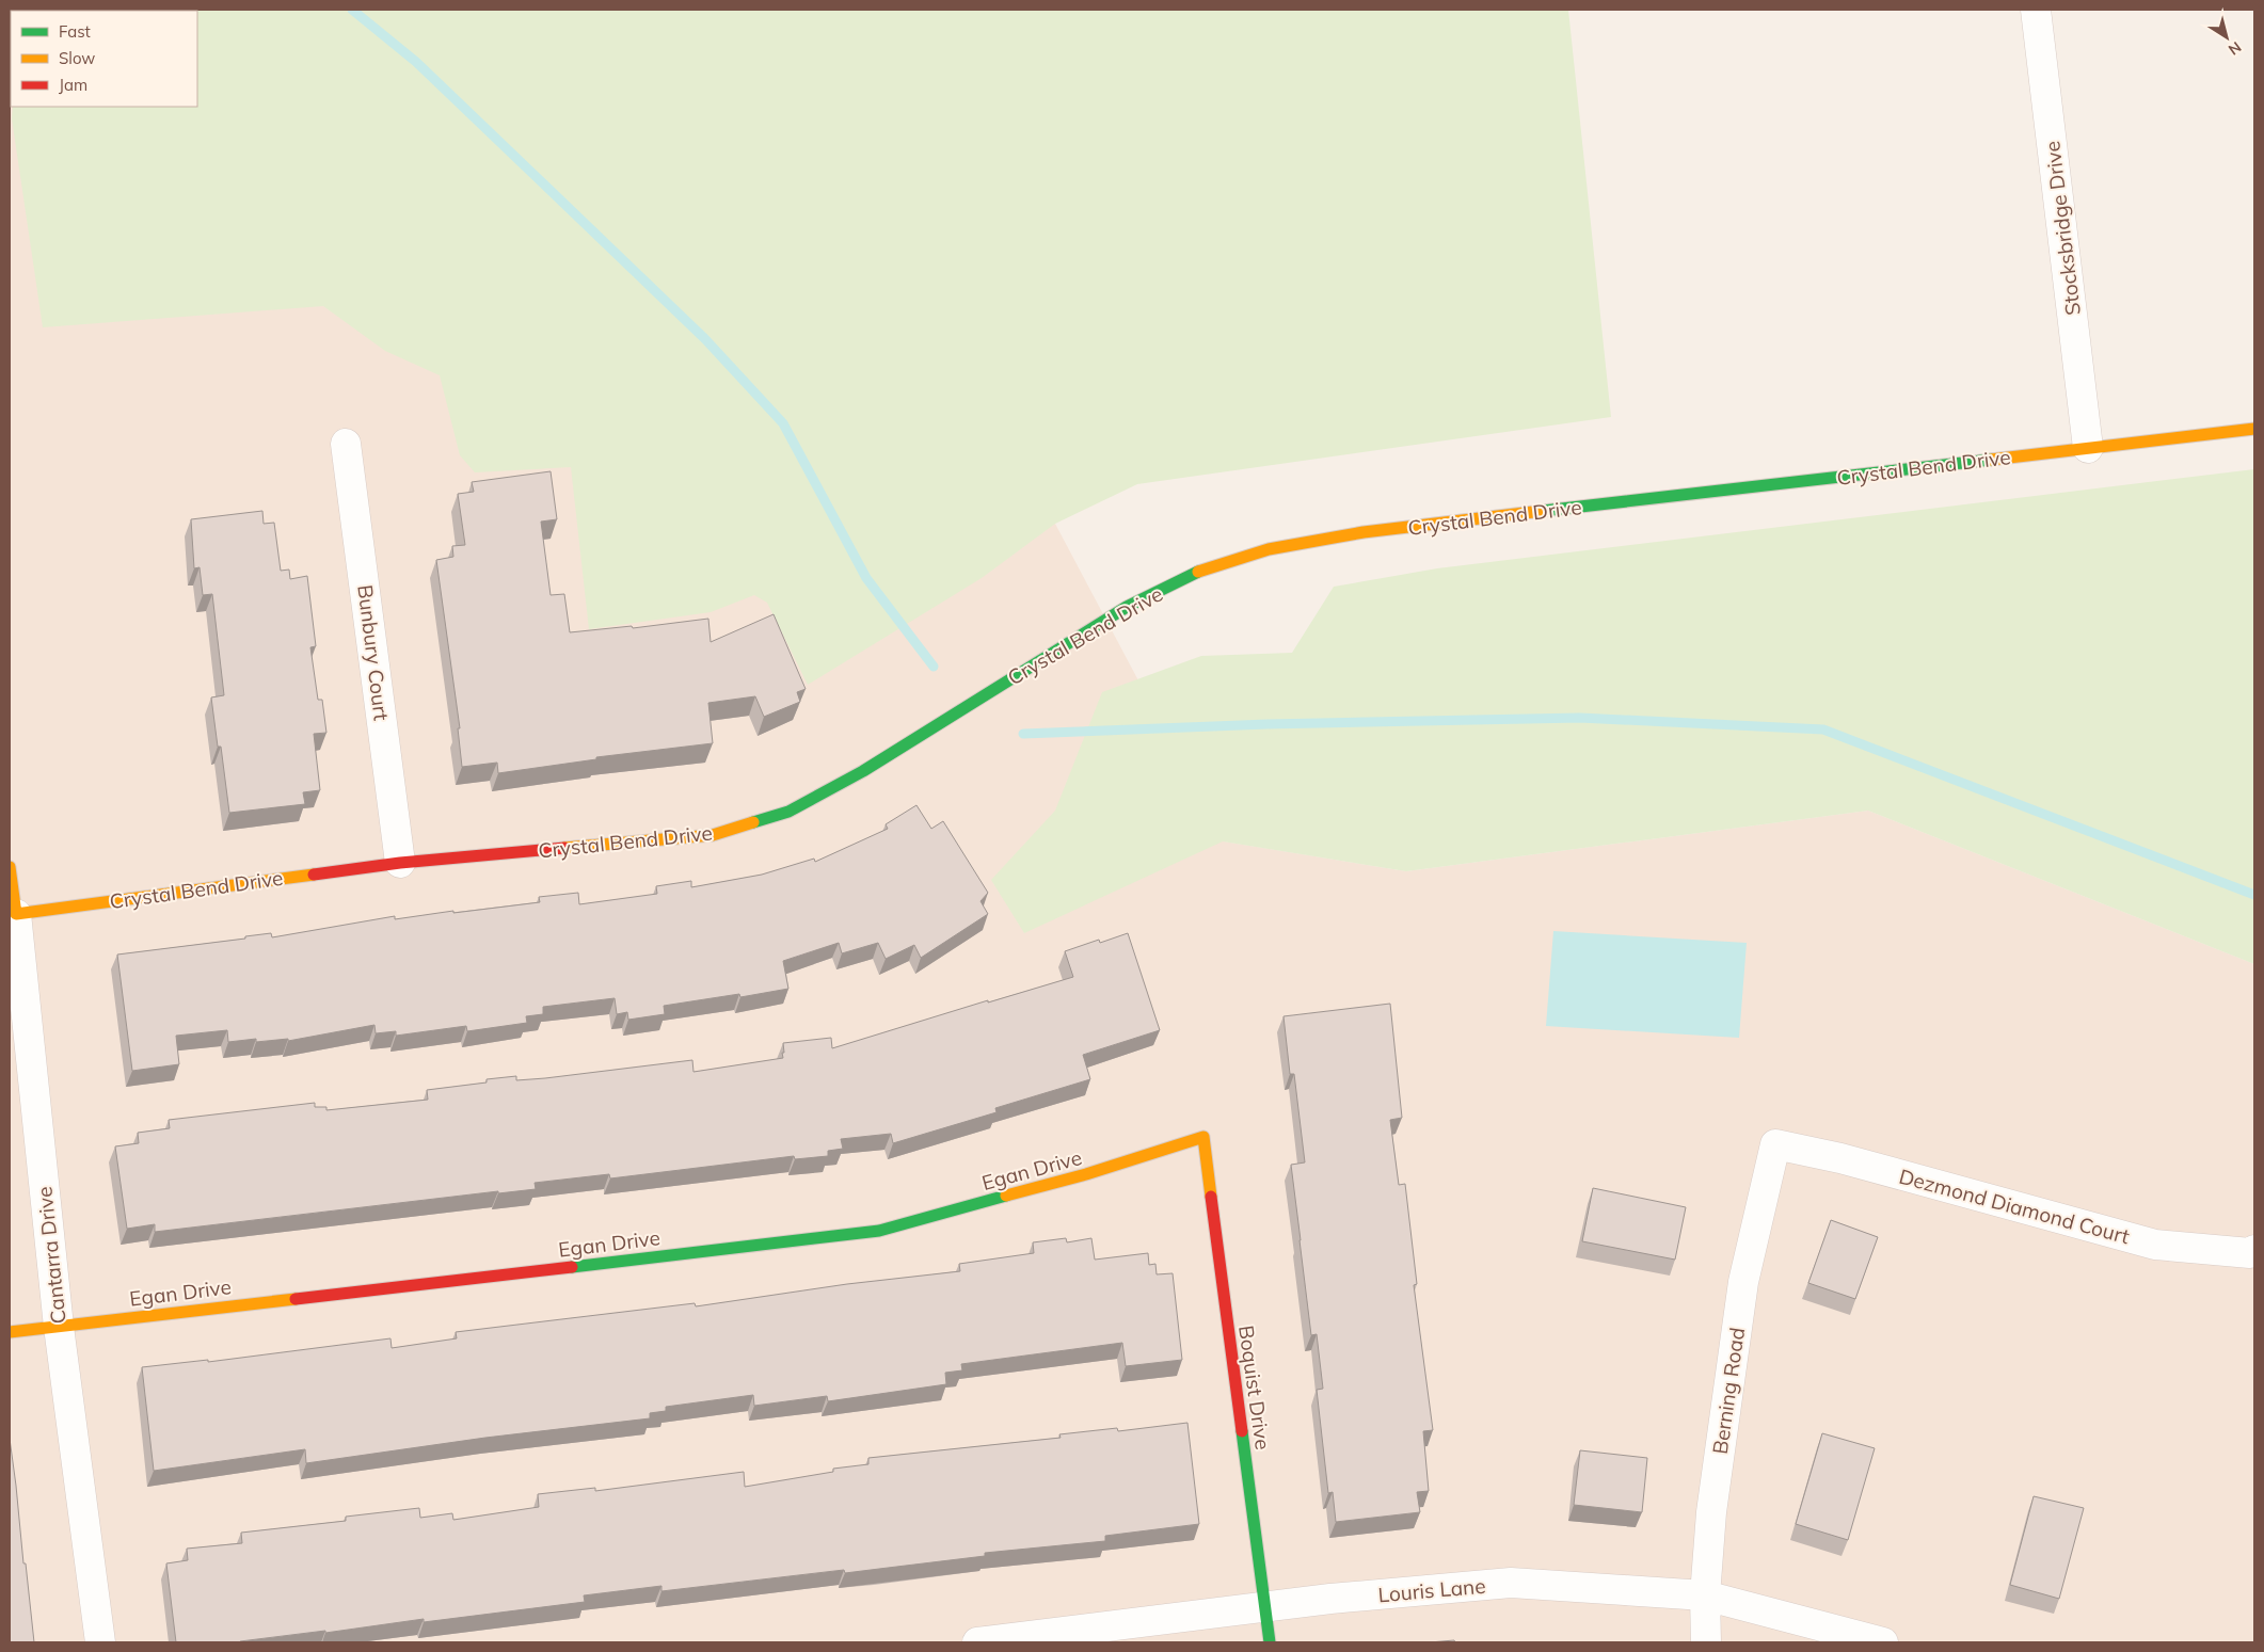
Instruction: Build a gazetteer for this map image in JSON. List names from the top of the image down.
{
  "streets": {
    "street": [
      "Stocksbridge Drive",
      "Crystal Bend Drive",
      "Bunbury Court",
      "Egan Drive",
      "Dezmond Diamond Court",
      "Cantarra Drive",
      "Boquist Drive",
      "Berning Road",
      "Louris Lane"
    ]
  },
  "crossings": [
    ["Stocksbridge Drive", "Crystal Bend Drive"],
    ["Crystal Bend Drive", "Bunbury Court"],
    ["Crystal Bend Drive", "Cantarra Drive"],
    ["Egan Drive", "Cantarra Drive"],
    ["Egan Drive", "Boquist Drive"],
    ["Dezmond Diamond Court", "Berning Road"],
    ["Boquist Drive", "Louris Lane"],
    ["Berning Road", "Louris Lane"]
  ],
  "legend": ["Fast", "Slow", "Jam"],
  "north": "bottom right"
}
